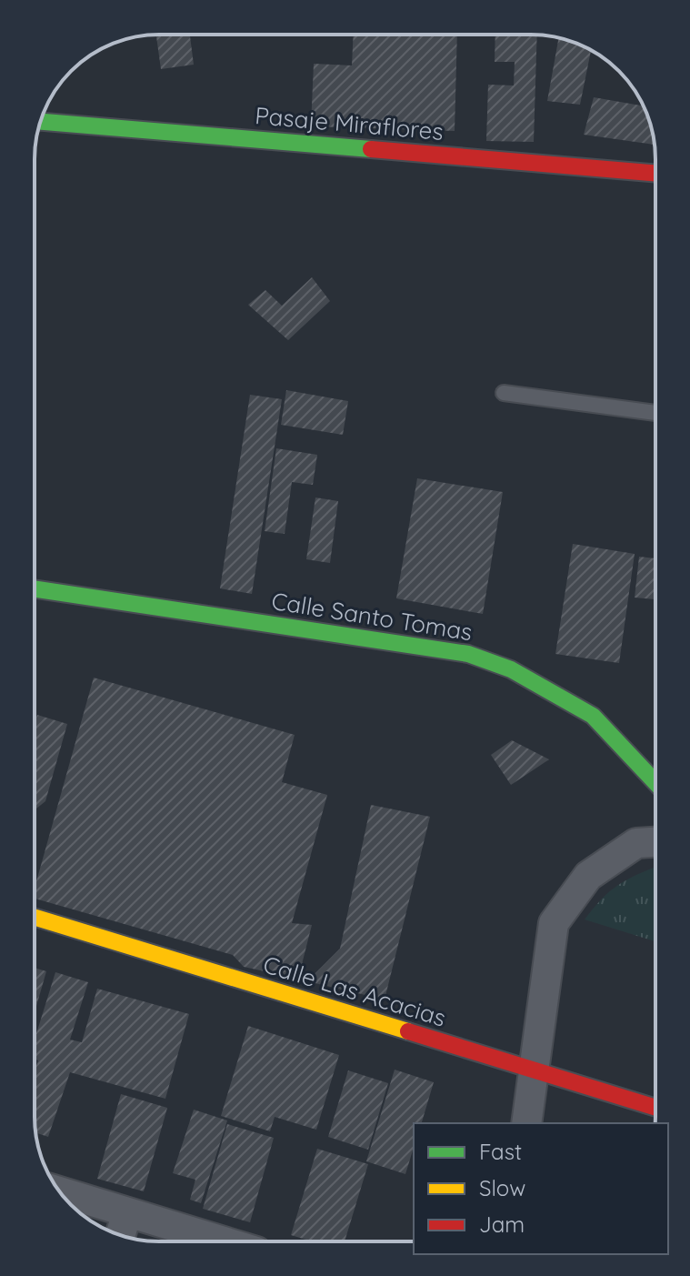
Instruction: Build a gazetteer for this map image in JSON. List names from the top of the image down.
{
  "streets": {
    "street": ["Pasaje Miraflores", "Calle Santo Tomas", "Calle Las Acacias"]
  },
  "legend": ["Fast", "Slow", "Jam"]
}
